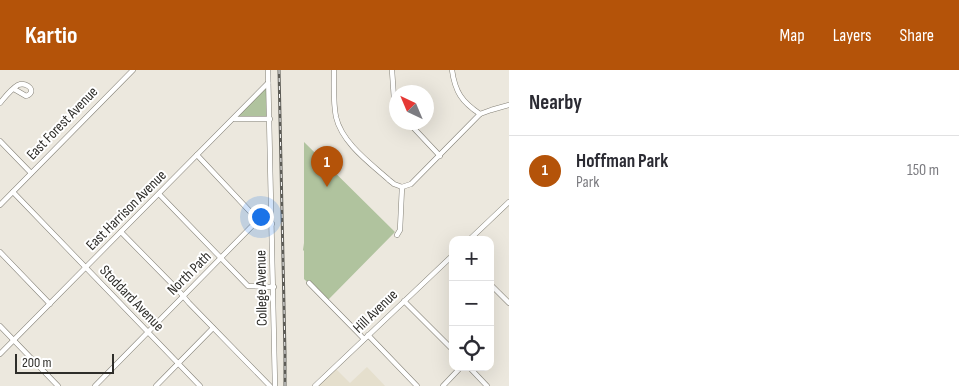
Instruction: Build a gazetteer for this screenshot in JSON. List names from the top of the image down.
{
  "streets": {
    "street": [
      "East Forest Avenue",
      "East Harrison Avenue",
      "North Path",
      "College Avenue",
      "Stoddard Avenue",
      "Hill Avenue"
    ]
  },
  "crossings": [
    ["East Harrison Avenue", "College Avenue"],
    ["East Harrison Avenue", "Stoddard Avenue"],
    ["North Path", "Stoddard Avenue"]
  ],
  "scale_bar": "200 m",
  "north": "top left",
  "page": {
    "header": "Kartio",
    "nav": ["Map", "Layers", "Share"],
    "heading": "Nearby",
    "list": [
      {
        "mark": "1",
        "name": "Hoffman Park",
        "note": "Park",
        "value": "150 m"
      }
    ],
    "pins": "1",
    "map_buttons": ["+", "−"],
    "scale": "200 m"
  }
}
